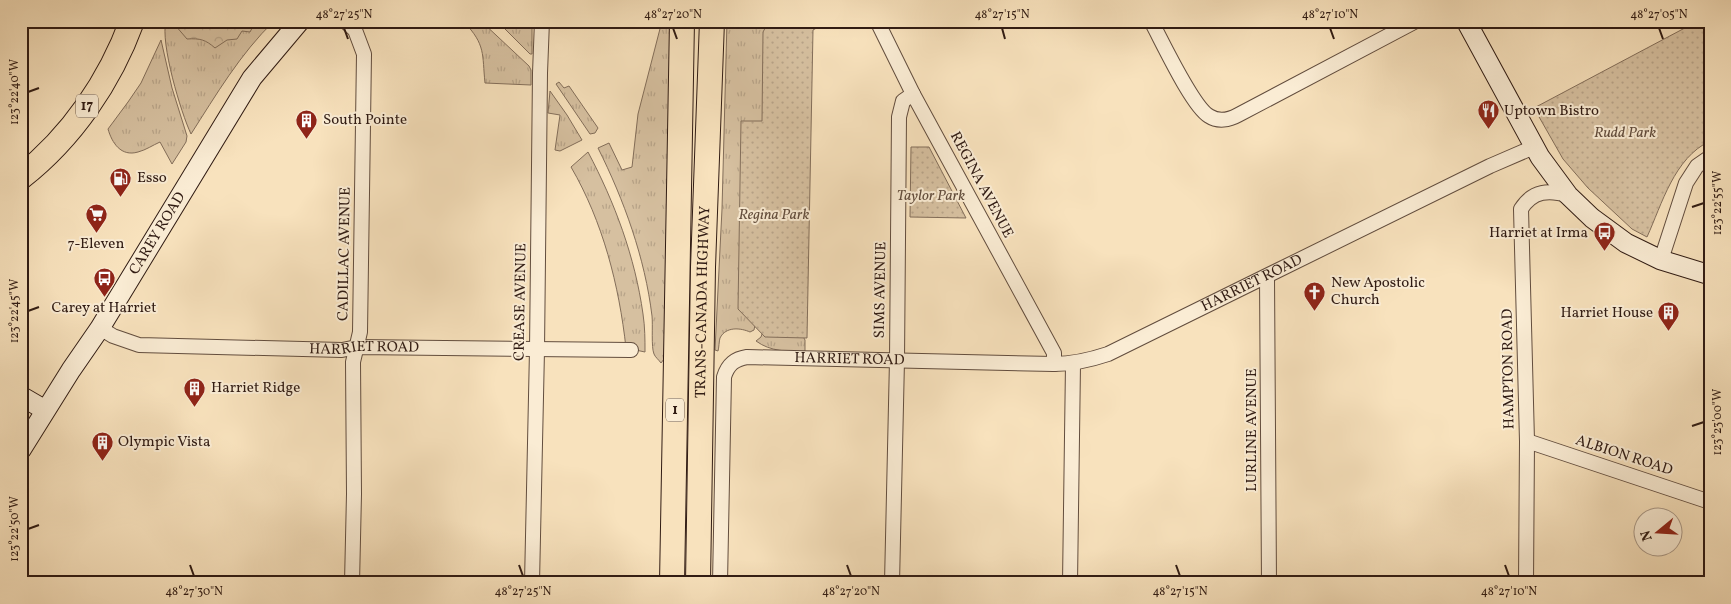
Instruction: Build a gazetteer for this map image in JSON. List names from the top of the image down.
{
  "streets": {
    "highway": ["17", "TRANS-CANADA HIGHWAY", "1"],
    "street": [
      "REGINA AVENUE",
      "CAREY ROAD",
      "CADILLAC AVENUE",
      "HARRIET ROAD",
      "SIMS AVENUE",
      "CREASE AVENUE",
      "HAMPTON ROAD",
      "LURLINE AVENUE",
      "ALBION ROAD"
    ]
  },
  "crossings": [
    ["REGINA AVENUE", "HARRIET ROAD"],
    ["REGINA AVENUE", "SIMS AVENUE"],
    ["CAREY ROAD", "HARRIET ROAD"],
    ["CADILLAC AVENUE", "HARRIET ROAD"],
    ["HARRIET ROAD", "SIMS AVENUE"],
    ["HARRIET ROAD", "CREASE AVENUE"],
    ["HARRIET ROAD", "LURLINE AVENUE"],
    ["HAMPTON ROAD", "ALBION ROAD"]
  ],
  "parks": ["Rudd Park", "Taylor Park", "Regina Park"],
  "places": {
    "restaurant": ["Uptown Bistro"],
    "building": [
      "South Pointe",
      "Harriet House",
      "Harriet Ridge",
      "Olympic Vista"
    ],
    "fuel station": ["Esso"],
    "supermarket": ["7-Eleven"],
    "bus stop": ["Harriet at Irma", "Carey at Harriet"],
    "church": ["New Apostolic Church"]
  },
  "north": "left",
  "coordinates": [
    "48°27'25\"N",
    "48°27'20\"N",
    "48°27'15\"N",
    "48°27'10\"N",
    "48°27'05\"N",
    "123°22'40\"W",
    "123°22'55\"W",
    "123°22'45\"W",
    "123°23'00\"W",
    "123°22'50\"W",
    "48°27'30\"N"
  ]
}
